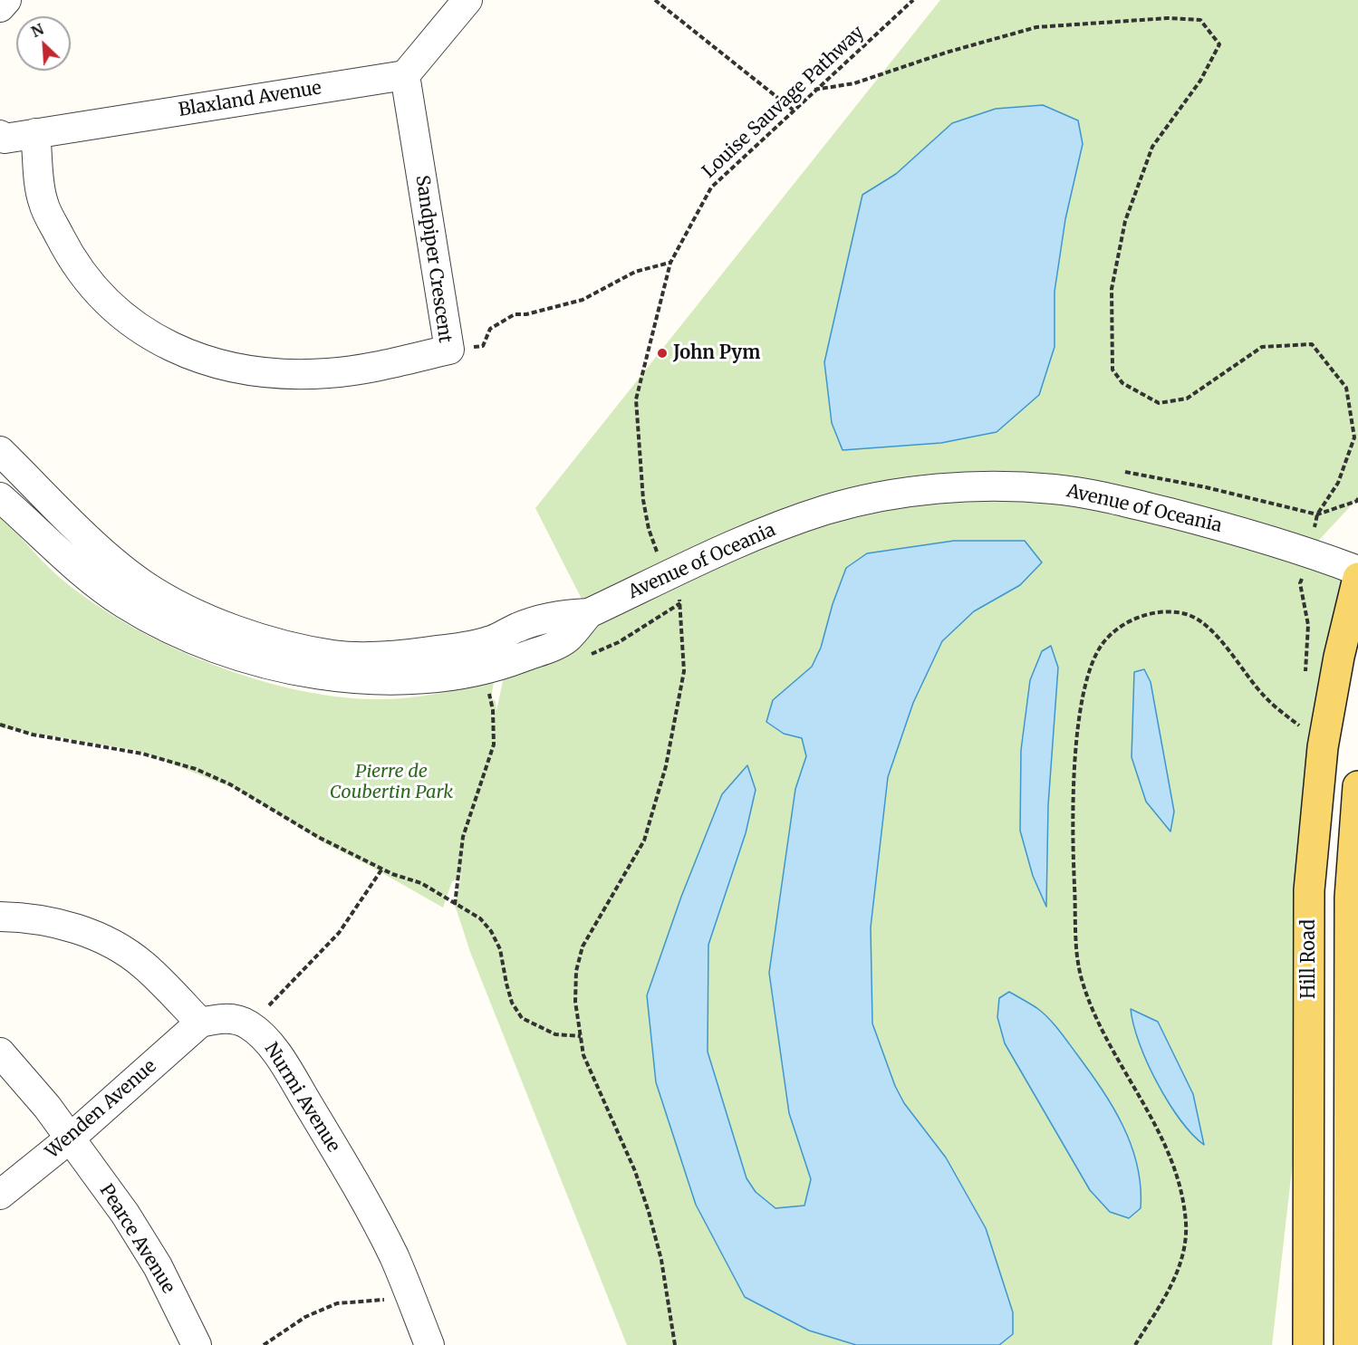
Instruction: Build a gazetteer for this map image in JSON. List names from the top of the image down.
{
  "streets": {
    "main road": ["Hill Road"],
    "street": [
      "Blaxland Avenue",
      "Sandpiper Crescent",
      "Avenue of Oceania",
      "Nurmi Avenue",
      "Wenden Avenue",
      "Pearce Avenue"
    ],
    "path": ["Louise Sauvage Pathway"]
  },
  "crossings": [
    ["Blaxland Avenue", "Sandpiper Crescent"],
    ["Wenden Avenue", "Pearce Avenue"]
  ],
  "parks": ["Pierre de Coubertin Park"],
  "places": ["John Pym"],
  "north": "top left"
}
